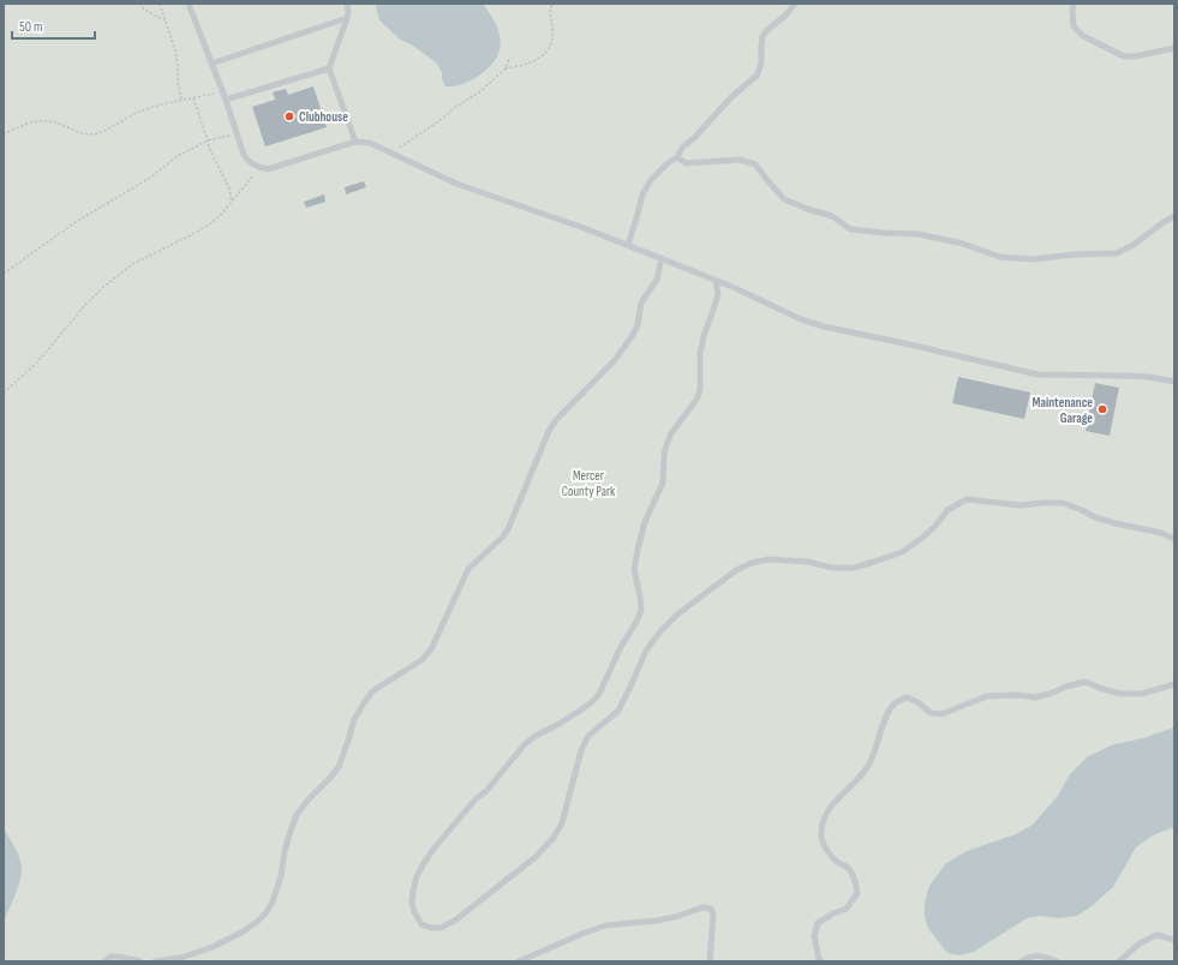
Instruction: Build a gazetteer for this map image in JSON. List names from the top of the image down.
{
  "parks": ["Mercer County Park"],
  "places": ["Clubhouse", "Maintenance Garage"],
  "scale_bar": "50 m"
}
